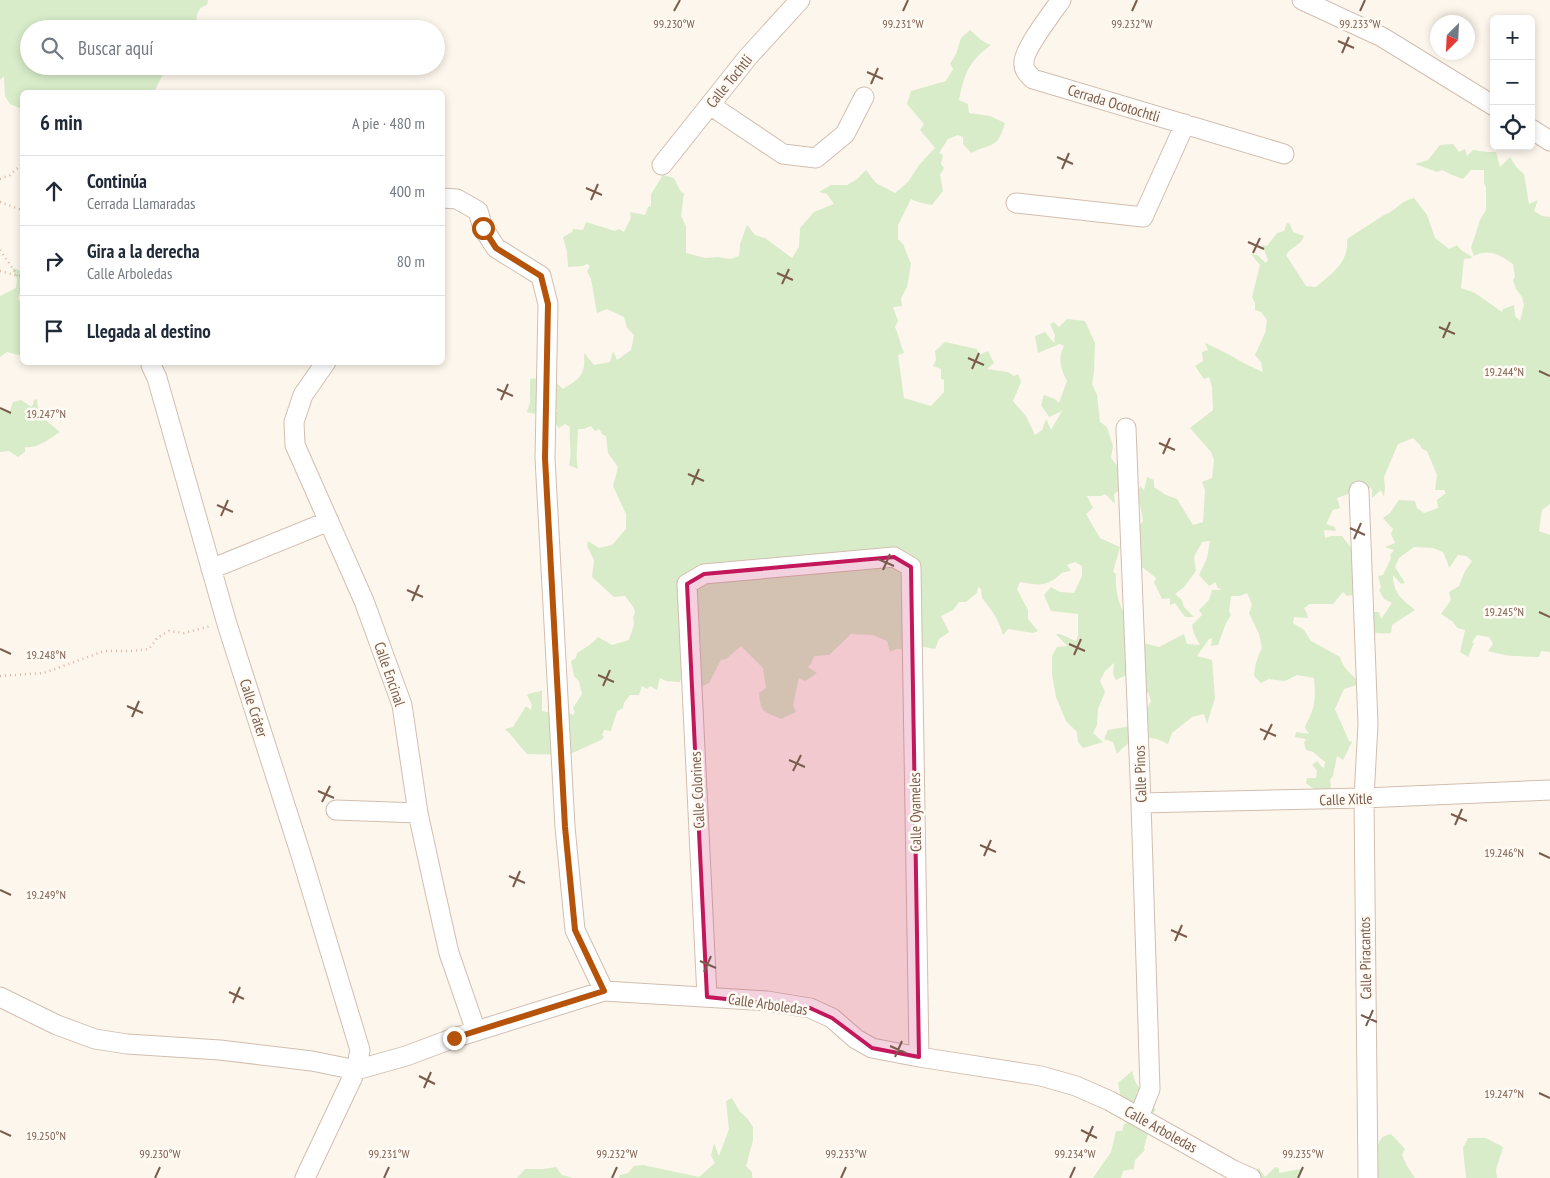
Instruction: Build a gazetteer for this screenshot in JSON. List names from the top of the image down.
{
  "streets": {
    "street": [
      "Calle Tochtli",
      "Cerrada Ocotochtli",
      "Calle Encinal",
      "Calle Cráter",
      "Calle Pinos",
      "Calle Colorines",
      "Calle Xitle",
      "Calle Oyameles",
      "Calle Piracantos",
      "Calle Arboledas"
    ]
  },
  "crossings": [
    ["Calle Encinal", "Calle Arboledas"],
    ["Calle Cráter", "Calle Arboledas"],
    ["Calle Pinos", "Calle Xitle"],
    ["Calle Pinos", "Calle Arboledas"],
    ["Calle Colorines", "Calle Oyameles"],
    ["Calle Colorines", "Calle Arboledas"],
    ["Calle Xitle", "Calle Piracantos"],
    ["Calle Oyameles", "Calle Arboledas"]
  ],
  "north": "bottom left",
  "page": {
    "map_buttons": ["+", "−"],
    "search": "Buscar aquí",
    "heading": ["6 min", "A pie · 480 m"],
    "list": [
      ["Continúa", "Cerrada Llamaradas", "400 m"],
      ["Gira a la derecha", "Calle Arboledas", "80 m"],
      "Llegada al destino"
    ]
  },
  "coordinates": [
    "99.230°W",
    "99.231°W",
    "99.232°W",
    "99.233°W",
    "19.244°N",
    "19.247°N",
    "19.245°N",
    "19.248°N",
    "19.246°N",
    "19.249°N",
    "19.250°N",
    "99.234°W",
    "99.235°W"
  ]
}
